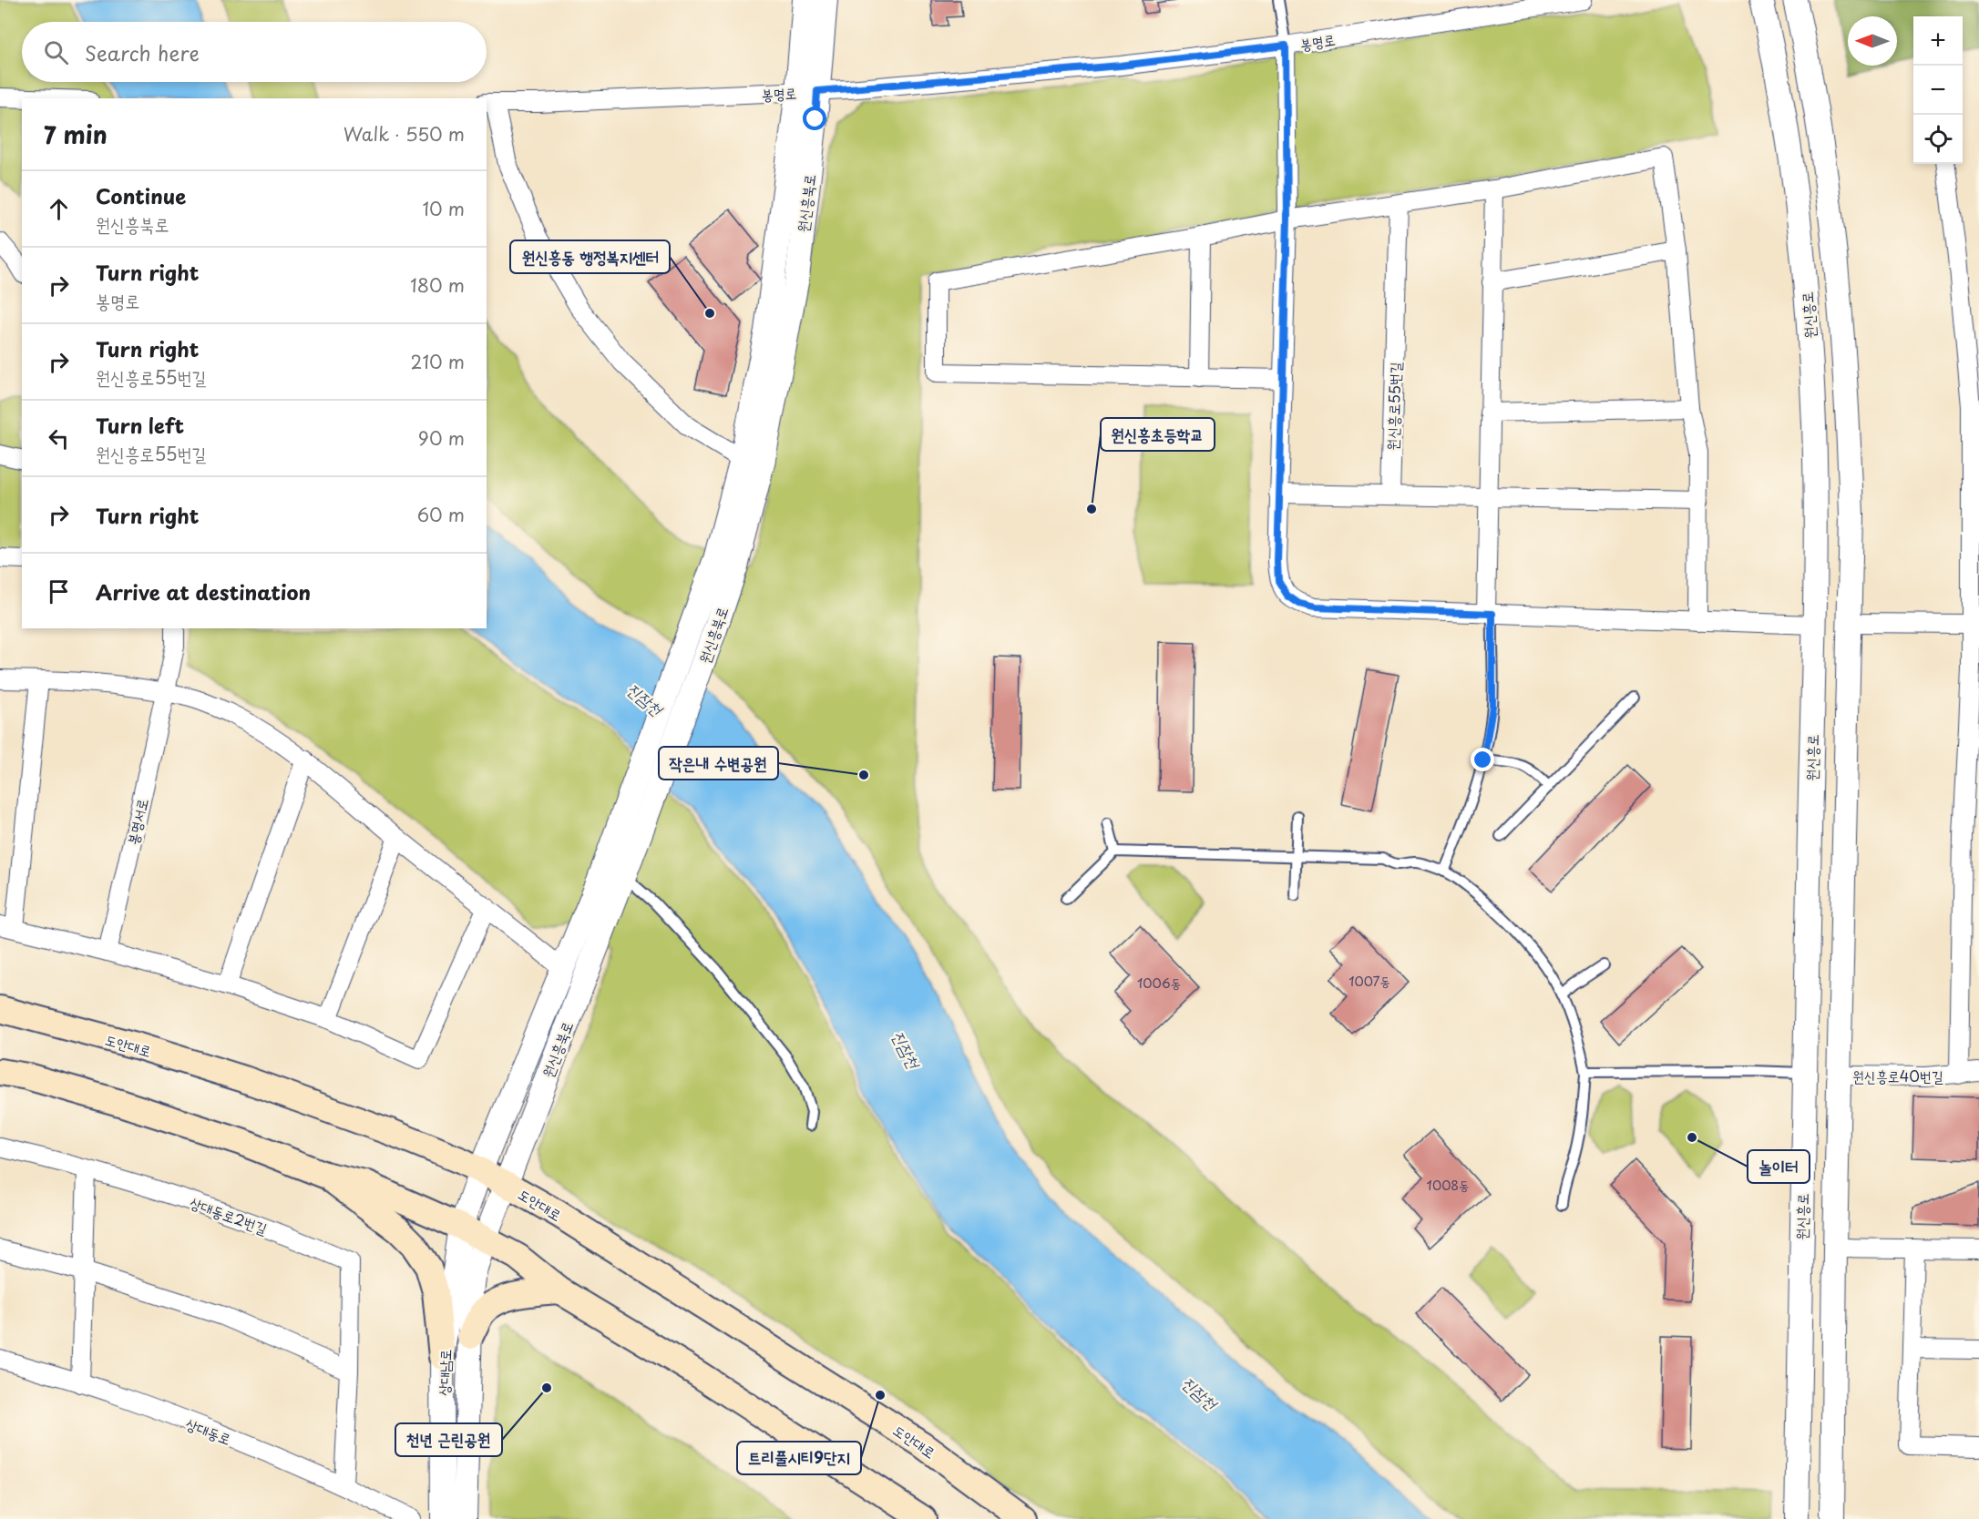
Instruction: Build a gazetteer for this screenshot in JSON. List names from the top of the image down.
{
  "streets": {
    "main road": ["도안대로"],
    "street": [
      "봉명로",
      "원신흥북로",
      "원신흥로",
      "원신흥로55번길",
      "봉명서로",
      "원신흥로40번길",
      "상대동로2번길",
      "상대남로",
      "상대동로"
    ]
  },
  "crossings": [
    ["봉명로", "원신흥북로"],
    ["원신흥북로", "도안대로"],
    ["원신흥북로", "상대남로"],
    ["상대동로2번길", "상대동로"]
  ],
  "water": ["진잠천"],
  "places": [
    "원신흥동 행정복지센터",
    "원신흥초등학교",
    "작은내 수변공원",
    "놀이터",
    "천년 근린공원",
    "트리풀시티9단지"
  ],
  "house_numbers": ["1007동", "1006동", "1008동"],
  "north": "left",
  "page": {
    "map_buttons": ["+", "−"],
    "search": "Search here",
    "heading": ["7 min", "Walk · 550 m"],
    "list": [
      ["Continue", "원신흥북로", "10 m"],
      ["Turn right", "봉명로", "180 m"],
      ["Turn right", "원신흥로55번길", "210 m"],
      ["Turn left", "원신흥로55번길", "90 m"],
      ["Turn right", "60 m"],
      "Arrive at destination"
    ]
  }
}
